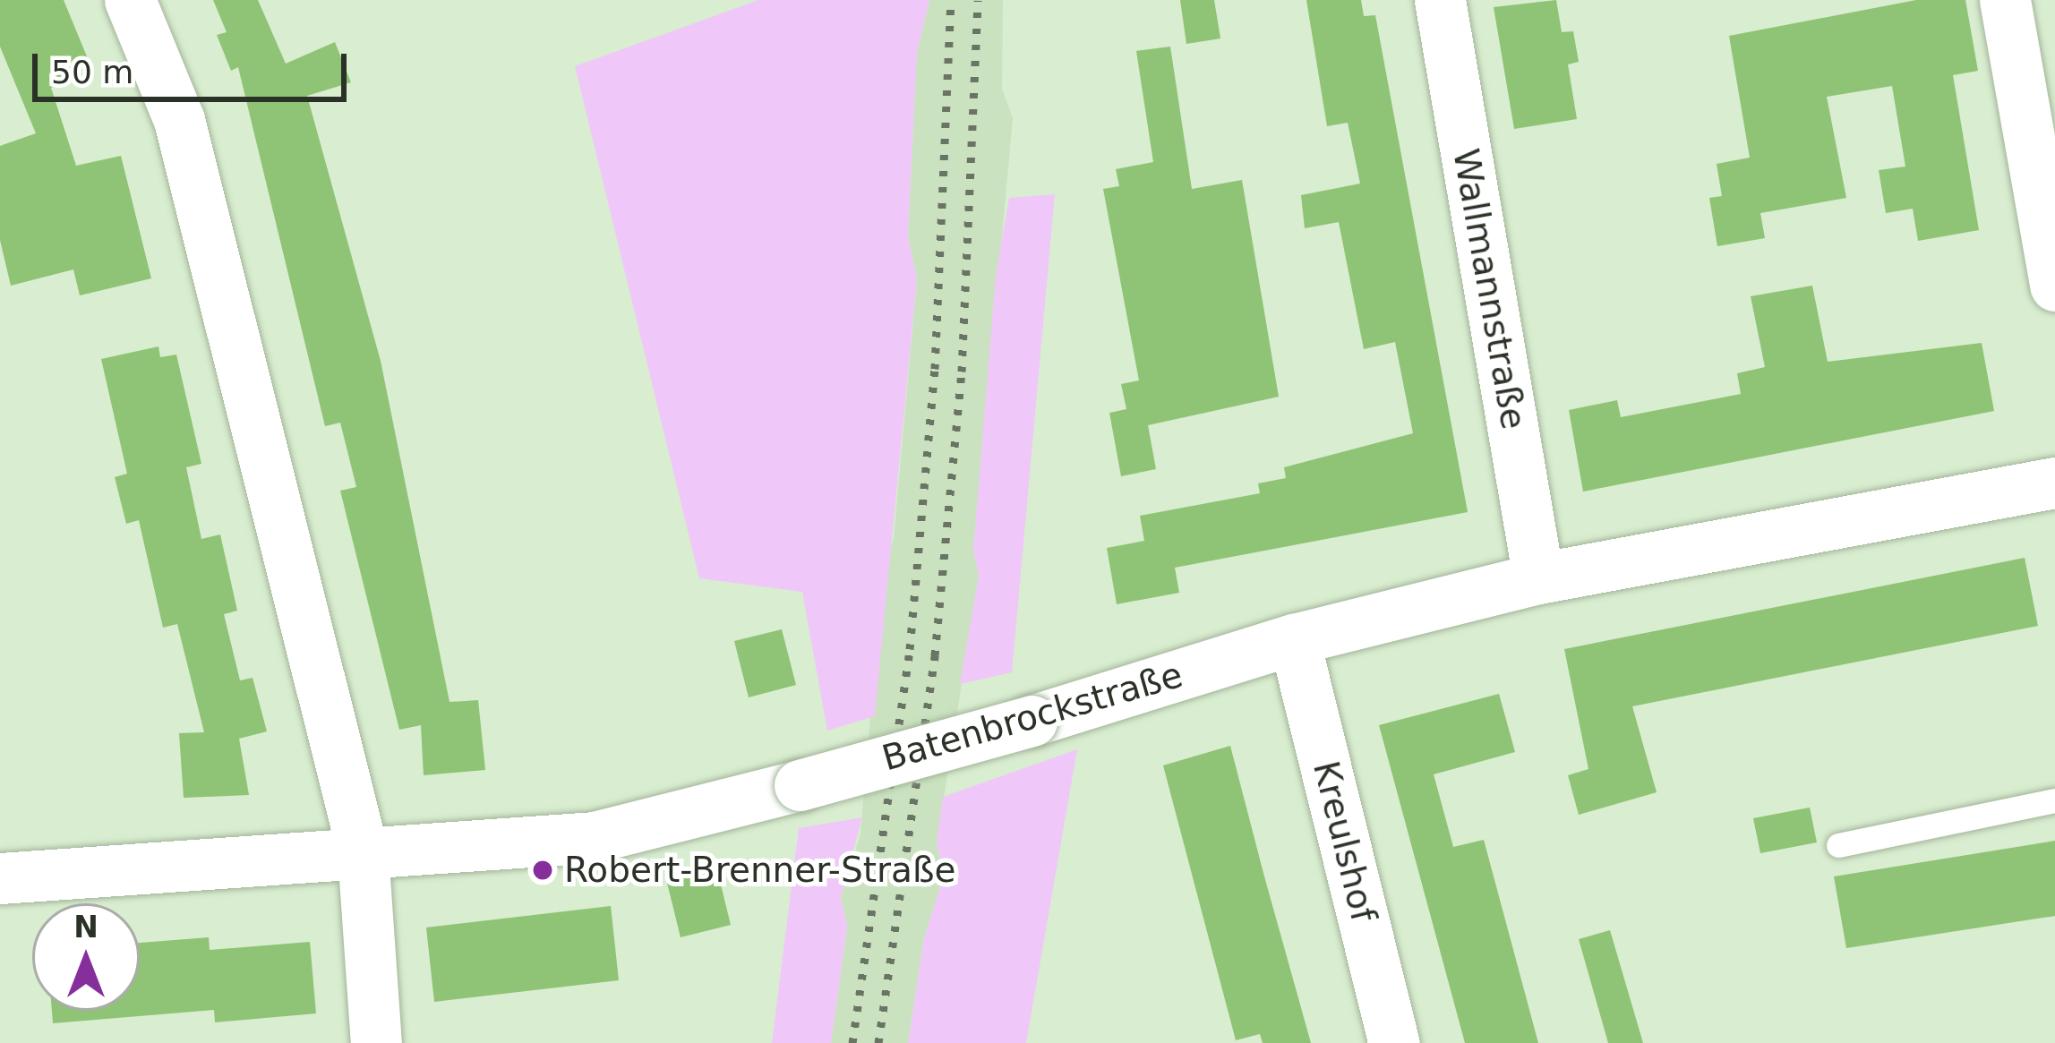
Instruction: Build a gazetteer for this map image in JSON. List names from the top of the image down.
{
  "streets": {
    "street": ["Wallmannstraße", "Batenbrockstraße", "Kreulshof"]
  },
  "crossings": [
    ["Wallmannstraße", "Batenbrockstraße"],
    ["Batenbrockstraße", "Kreulshof"]
  ],
  "places": ["Robert-Brenner-Straße"],
  "scale_bar": "50 m",
  "north": "top"
}
